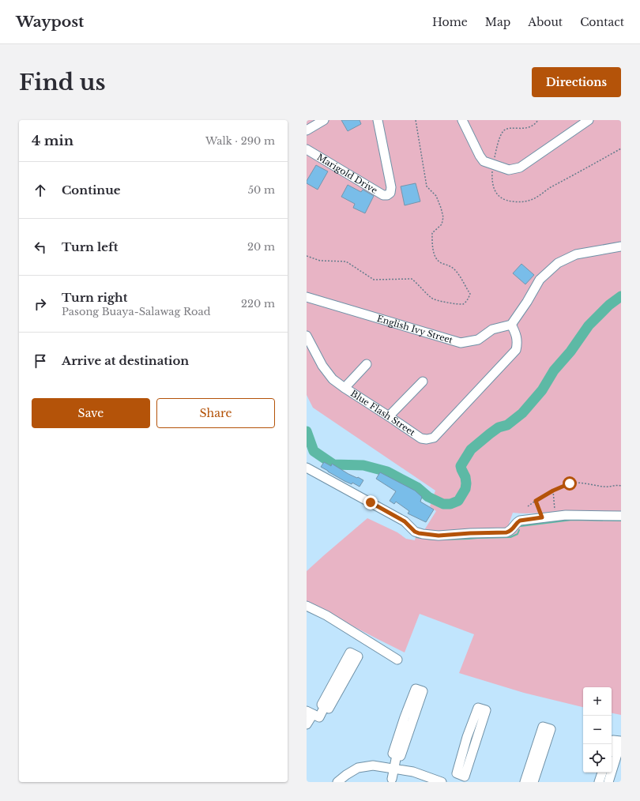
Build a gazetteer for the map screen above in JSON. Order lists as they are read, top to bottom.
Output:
{
  "streets": {
    "street": ["Marigold Drive", "English Ivy Street", "Blue Flash Street"]
  },
  "crossings": [
    ["English Ivy Street", "Blue Flash Street"]
  ],
  "page": {
    "header": "Waypost",
    "nav": [
      "Home",
      "Map",
      "About",
      "Contact"
    ],
    "buttons": [
      "Directions",
      ["Save", "Share"]
    ],
    "title": "Find us",
    "heading": ["4 min", "Walk · 290 m"],
    "list": [
      ["Continue", "50 m"],
      ["Turn left", "20 m"],
      ["Turn right", "Pasong Buaya-Salawag Road", "220 m"],
      "Arrive at destination"
    ],
    "map_buttons": ["+", "−"]
  }
}
